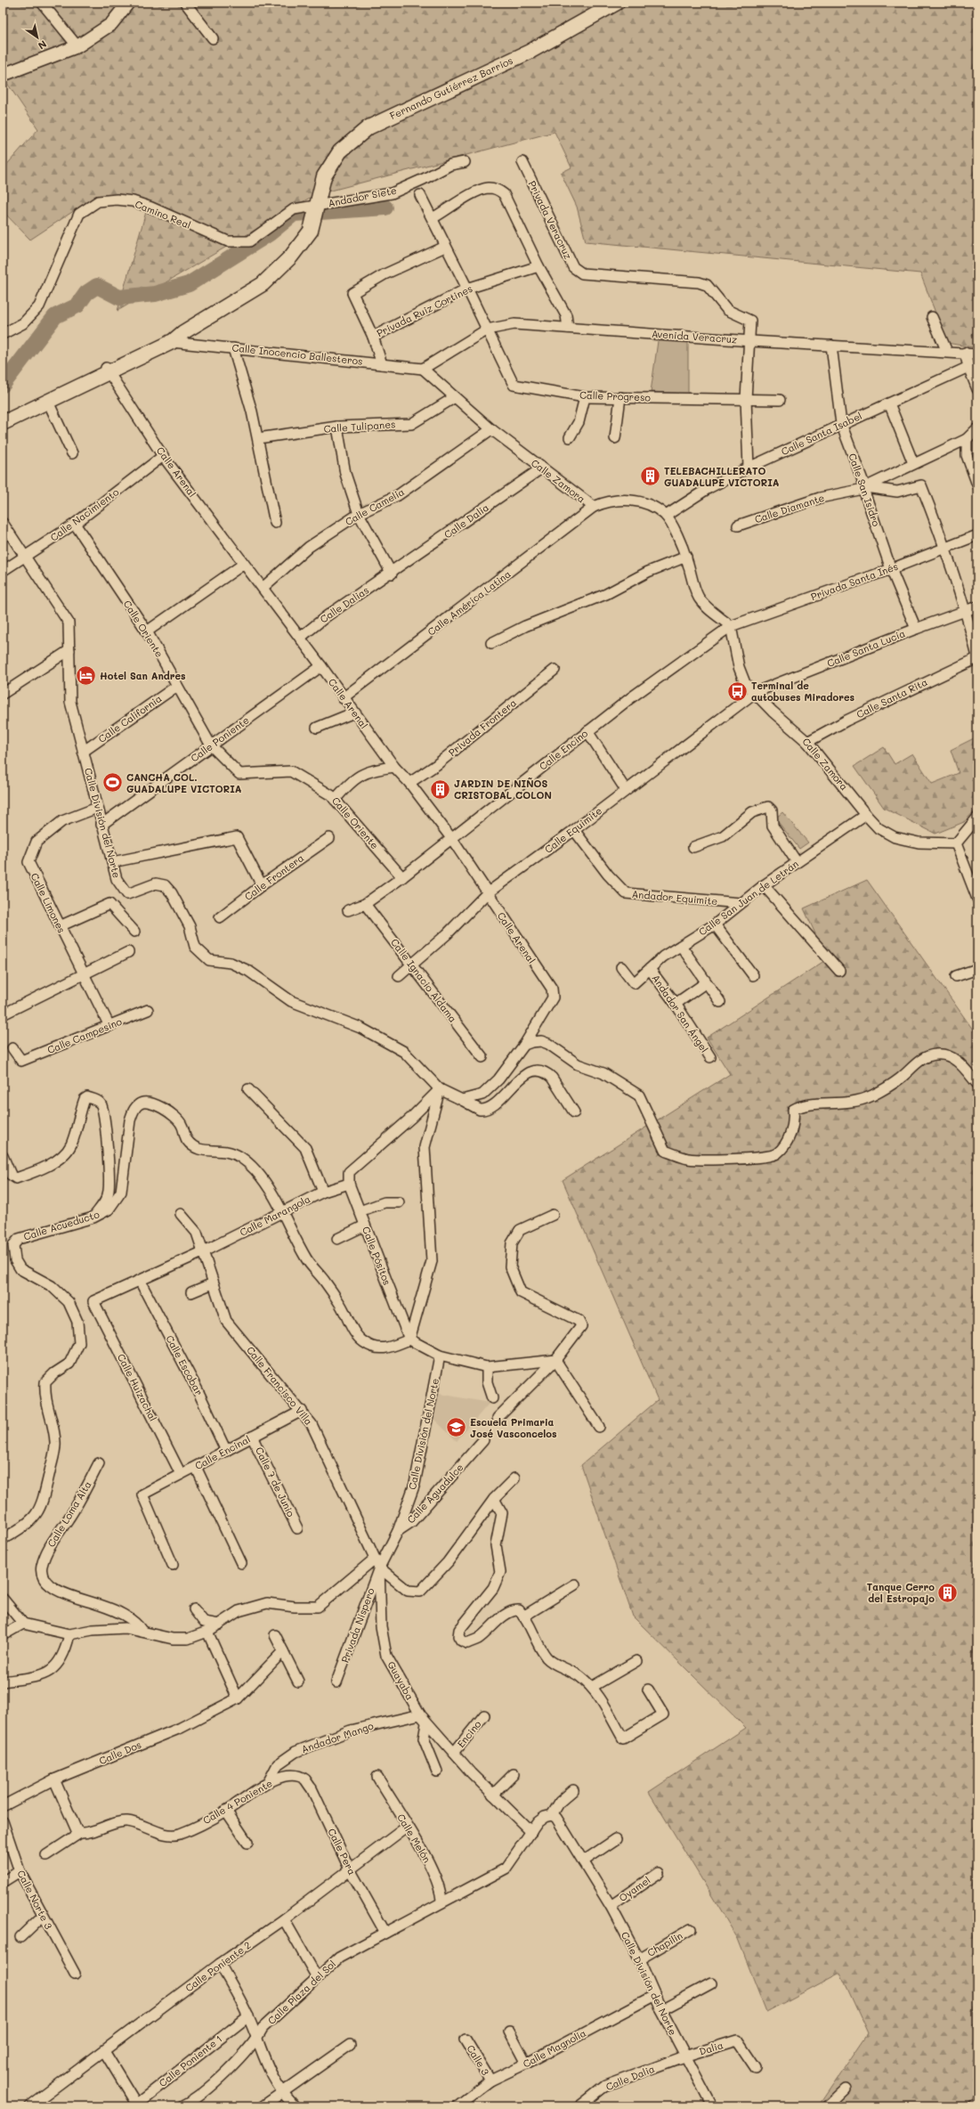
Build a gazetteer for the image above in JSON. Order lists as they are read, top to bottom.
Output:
{
  "streets": {
    "main road": ["Fernando Gutiérrez Barrios"],
    "street": [
      "Andador Siete",
      "Camino Real",
      "Privada Veracruz",
      "Privada Ruiz Cortines",
      "Avenida Veracruz",
      "Calle Inocencio Ballesteros",
      "Calle Progreso",
      "Calle Tulipanes",
      "Calle Santa Isabel",
      "Calle Arenal",
      "Calle Zamora",
      "Calle San Isidro",
      "Calle Camelia",
      "Calle Diamante",
      "Calle Nacimiento",
      "Calle Dalia",
      "Privada Santa Inés",
      "Calle América Latina",
      "Calle Dalias",
      "Calle Oriente",
      "Calle Santa Lucía",
      "Calle Santa Rita",
      "Calle California",
      "Privada Frontera",
      "Calle Poniente",
      "Calle Encino",
      "Calle División del Norte",
      "Calle Equimite",
      "Calle Frontera",
      "Andador Equimite",
      "Calle San Juan de Letrán",
      "Calle Limones",
      "Calle Ignacio Aldama",
      "Andador San Ángel",
      "Calle Campesino",
      "Calle Marangola",
      "Calle Acueducto",
      "Calle Pósitos",
      "Calle Escobar",
      "Calle Francisco Villa",
      "Calle Huizachal",
      "Calle Encinal",
      "Calle 7 de Junio",
      "Calle Aguadulce",
      "Calle Loma Alta",
      "Privada Níspero",
      "Guayaba",
      "Encino",
      "Andador Mango",
      "Calle Dos",
      "Calle 4 Poniente",
      "Calle Melón",
      "Calle Pera",
      "Oyamel",
      "Calle Norte 3",
      "Chapilin",
      "Calle Poniente 2",
      "Calle Plaza del Sol",
      "Calle Magnolia",
      "Dalia",
      "Calle 3",
      "Calle Poniente 1"
    ]
  },
  "crossings": [
    ["Fernando Gutiérrez Barrios", "Andador Siete"],
    ["Fernando Gutiérrez Barrios", "Camino Real"],
    ["Fernando Gutiérrez Barrios", "Calle Inocencio Ballesteros"],
    ["Andador Siete", "Camino Real"],
    ["Privada Veracruz", "Avenida Veracruz"],
    ["Avenida Veracruz", "Calle Inocencio Ballesteros"],
    ["Avenida Veracruz", "Calle Progreso"],
    ["Avenida Veracruz", "Calle Zamora"],
    ["Avenida Veracruz", "Calle San Isidro"],
    ["Calle Inocencio Ballesteros", "Calle Zamora"],
    ["Calle Tulipanes", "Calle Zamora"],
    ["Calle Santa Isabel", "Calle Zamora"],
    ["Calle Santa Isabel", "Calle San Isidro"],
    ["Calle Arenal", "Calle Camelia"],
    ["Calle Arenal", "Calle Nacimiento"],
    ["Calle Arenal", "Calle América Latina"],
    ["Calle Arenal", "Calle Dalias"],
    ["Calle Arenal", "Privada Frontera"],
    ["Calle Arenal", "Calle Poniente"],
    ["Calle Arenal", "Calle Encino"],
    ["Calle Arenal", "Calle Equimite"],
    ["Calle Zamora", "Calle Camelia"],
    ["Calle Zamora", "Calle Dalia"],
    ["Calle Zamora", "Privada Santa Inés"],
    ["Calle Zamora", "Calle América Latina"],
    ["Calle Zamora", "Calle Santa Lucía"],
    ["Calle Zamora", "Calle Santa Rita"],
    ["Calle Zamora", "Calle Encino"],
    ["Calle Zamora", "Calle Equimite"],
    ["Calle Zamora", "Calle San Juan de Letrán"],
    ["Calle San Isidro", "Calle Diamante"],
    ["Calle San Isidro", "Privada Santa Inés"],
    ["Calle San Isidro", "Calle Santa Lucía"],
    ["Calle Nacimiento", "Calle Oriente"],
    ["Calle Nacimiento", "Calle División del Norte"],
    ["Calle Dalia", "Calle Dalias"],
    ["Calle Dalia", "Calle División del Norte"],
    ["Calle Dalia", "Dalia"],
    ["Privada Santa Inés", "Calle Encino"],
    ["Calle Oriente", "Calle California"],
    ["Calle Oriente", "Calle Poniente"],
    ["Calle Oriente", "Calle Encino"],
    ["Calle Santa Lucía", "Calle Equimite"],
    ["Calle California", "Calle División del Norte"],
    ["Calle Poniente", "Calle División del Norte"],
    ["Calle Encino", "Calle Ignacio Aldama"],
    ["Calle División del Norte", "Calle Limones"],
    ["Calle División del Norte", "Calle Pósitos"],
    ["Calle División del Norte", "Calle Aguadulce"],
    ["Calle División del Norte", "Oyamel"],
    ["Calle División del Norte", "Chapilin"],
    ["Calle División del Norte", "Calle Plaza del Sol"],
    ["Calle División del Norte", "Calle Magnolia"],
    ["Calle División del Norte", "Dalia"],
    ["Calle Equimite", "Andador Equimite"],
    ["Calle Equimite", "Calle Ignacio Aldama"],
    ["Andador Equimite", "Calle San Juan de Letrán"],
    ["Calle San Juan de Letrán", "Andador San Ángel"],
    ["Calle Limones", "Calle Campesino"],
    ["Calle Marangola", "Calle Acueducto"],
    ["Calle Marangola", "Calle Pósitos"],
    ["Calle Marangola", "Calle Escobar"],
    ["Calle Marangola", "Calle Francisco Villa"],
    ["Calle Marangola", "Calle Huizachal"],
    ["Calle Acueducto", "Calle Pósitos"],
    ["Calle Escobar", "Calle Encinal"],
    ["Calle Francisco Villa", "Calle Encinal"],
    ["Calle Francisco Villa", "Calle Aguadulce"],
    ["Calle Francisco Villa", "Privada Níspero"],
    ["Calle Francisco Villa", "Guayaba"],
    ["Calle Huizachal", "Calle Encinal"],
    ["Calle Encinal", "Calle 7 de Junio"],
    ["Calle Aguadulce", "Privada Níspero"],
    ["Calle Aguadulce", "Guayaba"],
    ["Privada Níspero", "Guayaba"],
    ["Guayaba", "Encino"],
    ["Guayaba", "Andador Mango"],
    ["Guayaba", "Calle Plaza del Sol"],
    ["Andador Mango", "Calle 4 Poniente"],
    ["Calle 4 Poniente", "Calle Pera"],
    ["Calle Melón", "Calle Poniente 2"],
    ["Calle Melón", "Calle Plaza del Sol"],
    ["Calle Pera", "Calle Poniente 2"],
    ["Calle Pera", "Calle Plaza del Sol"],
    ["Calle Magnolia", "Calle 3"]
  ],
  "places": {
    "building": ["TELEBACHILLERATO GUADALUPE VICTORIA", "JARDIN DE NIÑOS CRISTOBAL COLON", "Tanque Cerro del Estropajo"],
    "hotel": ["Hotel San Andres"],
    "bus stop": ["Terminal de autobuses Miradores"],
    "sports": ["CANCHA COL. GUADALUPE VICTORIA"],
    "school or university": ["Escuela Primaria José Vasconcelos"]
  },
  "north": "bottom right"
}
